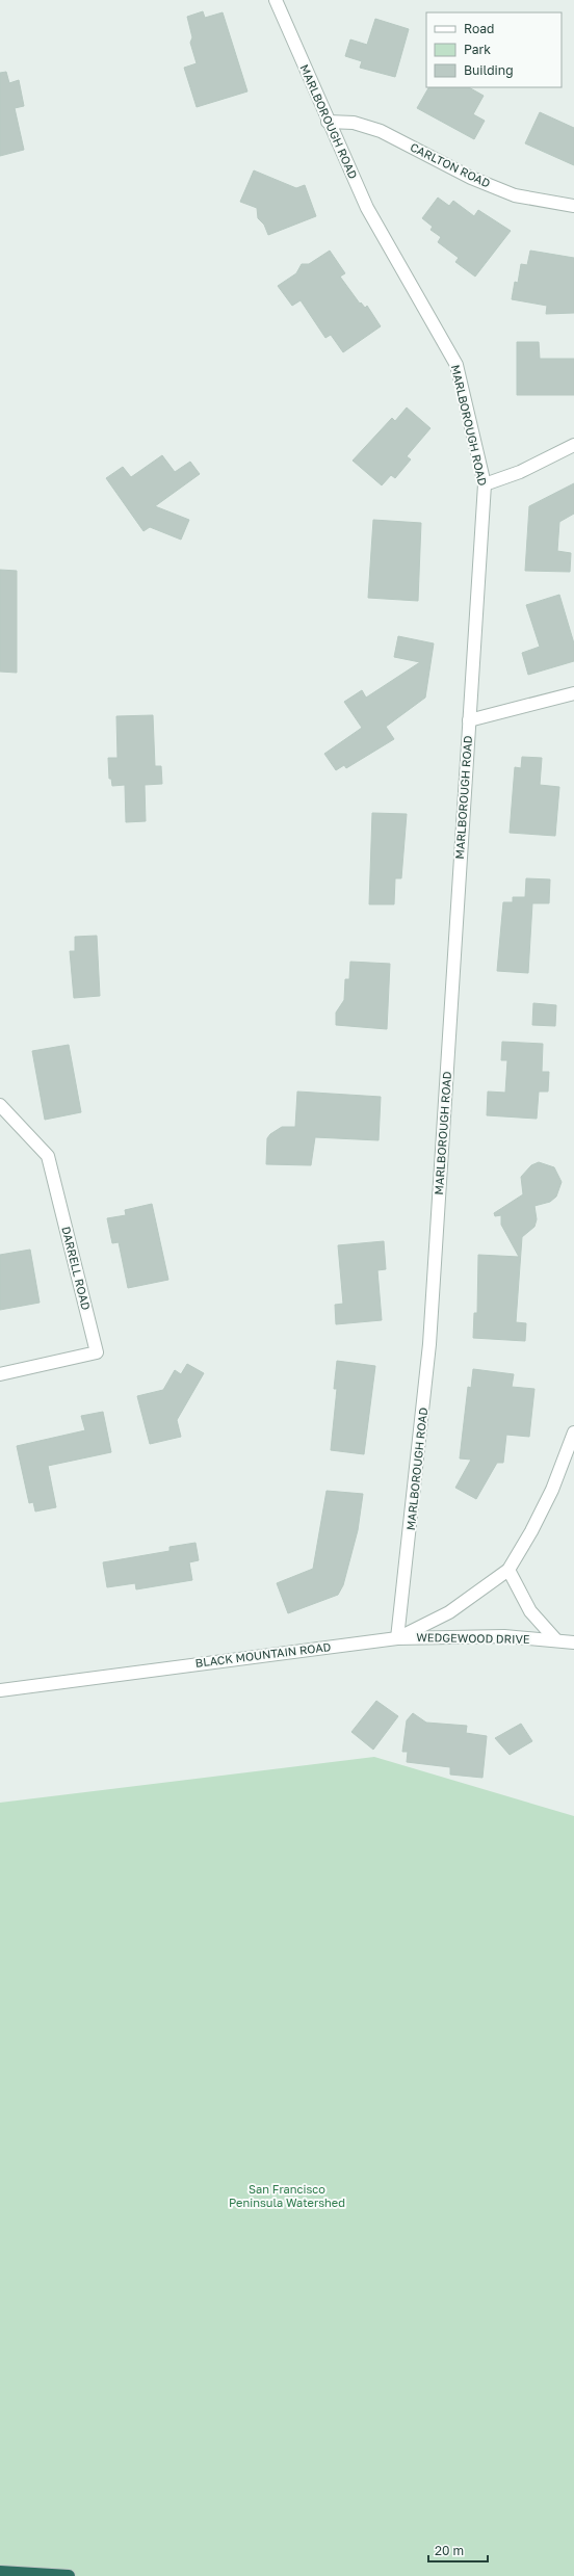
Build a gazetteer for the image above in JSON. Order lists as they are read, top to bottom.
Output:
{
  "streets": {
    "street": [
      "MARLBOROUGH ROAD",
      "CARLTON ROAD",
      "DARRELL ROAD",
      "WEDGEWOOD DRIVE",
      "BLACK MOUNTAIN ROAD"
    ]
  },
  "crossings": [
    ["MARLBOROUGH ROAD", "CARLTON ROAD"],
    ["MARLBOROUGH ROAD", "WEDGEWOOD DRIVE"],
    ["MARLBOROUGH ROAD", "BLACK MOUNTAIN ROAD"],
    ["WEDGEWOOD DRIVE", "BLACK MOUNTAIN ROAD"]
  ],
  "parks": ["San Francisco Peninsula Watershed"],
  "legend": ["Road", "Park", "Building"],
  "scale_bar": "20 m"
}
